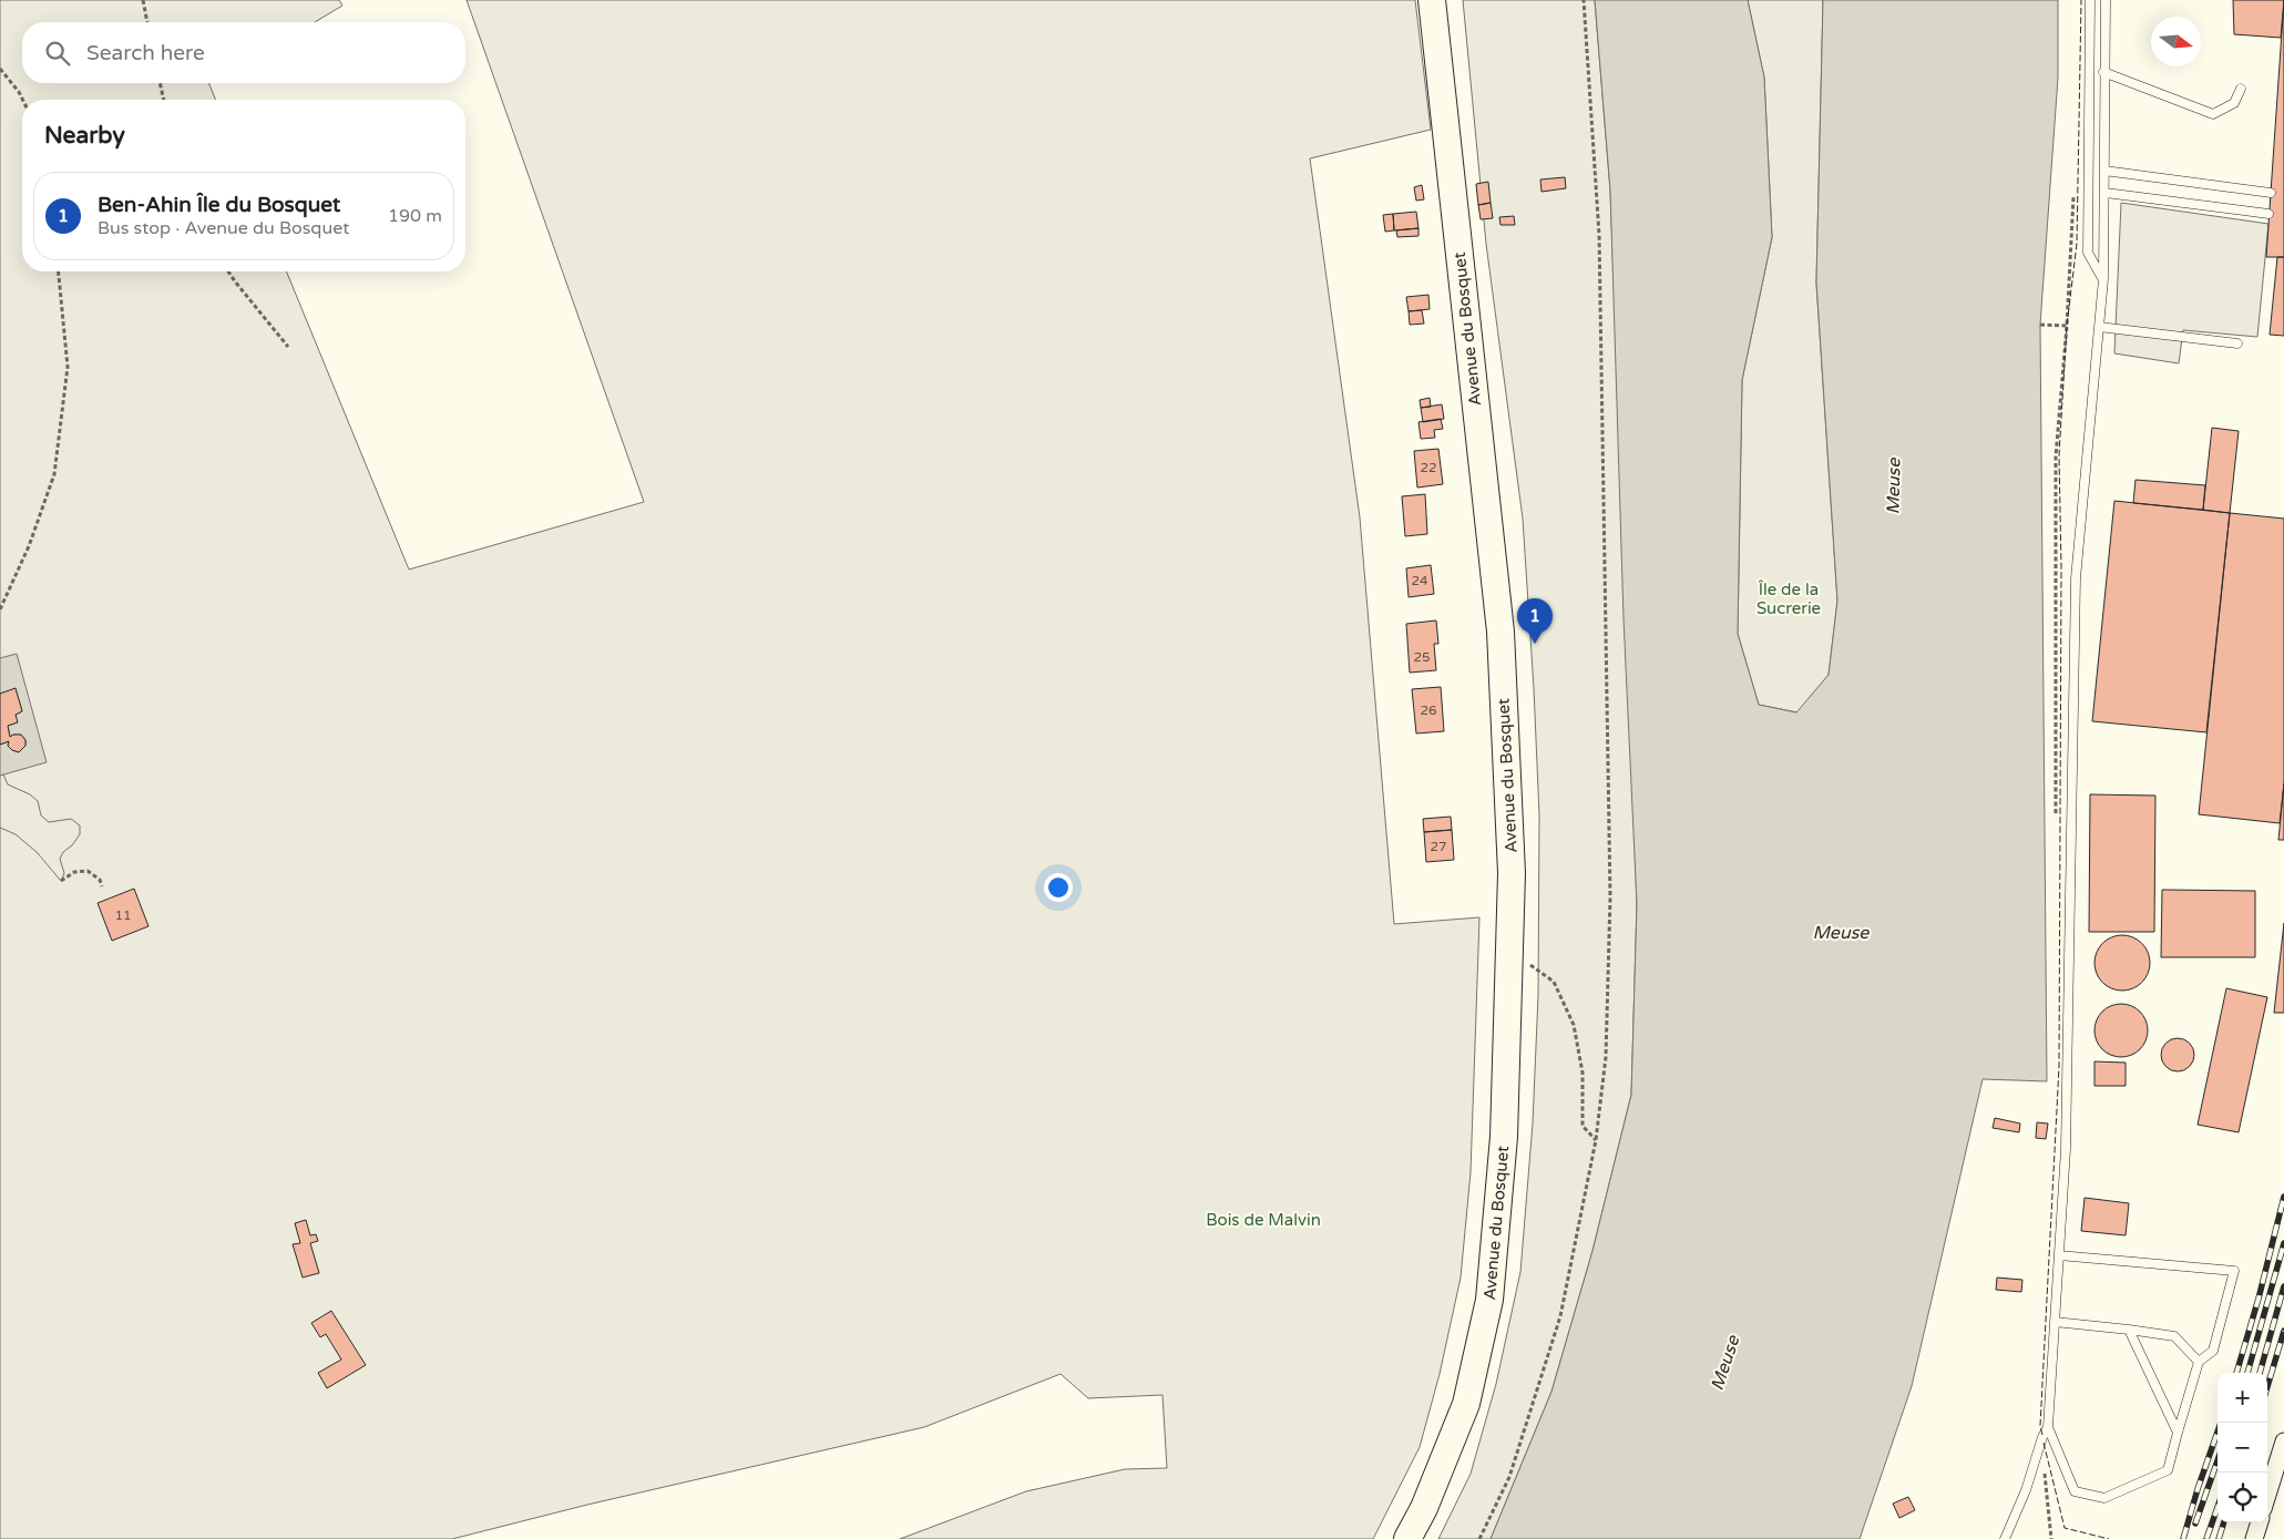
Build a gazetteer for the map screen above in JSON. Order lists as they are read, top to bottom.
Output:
{
  "streets": {
    "main road": ["Avenue du Bosquet"]
  },
  "water": ["Meuse"],
  "parks": ["Île de la Sucrerie", "Bois de Malvin"],
  "house_numbers": [
    "22",
    "24",
    "25",
    "26",
    "27",
    "11"
  ],
  "north": "right",
  "page": {
    "search": "Search here",
    "heading": "Nearby",
    "list": [
      {
        "mark": "1",
        "name": "Ben-Ahin Île du Bosquet",
        "note": "Bus stop · Avenue du Bosquet",
        "value": "190 m"
      }
    ],
    "pins": "1",
    "map_buttons": ["+", "−"]
  }
}
